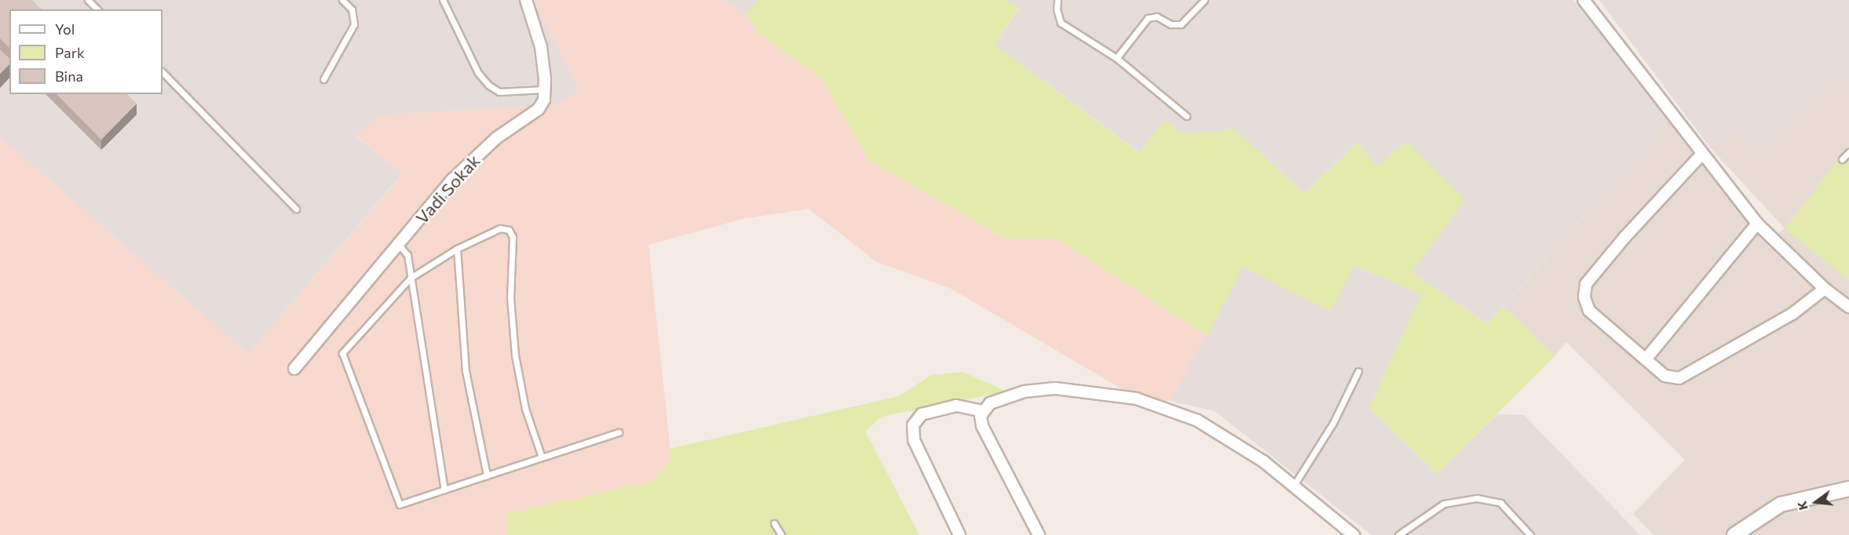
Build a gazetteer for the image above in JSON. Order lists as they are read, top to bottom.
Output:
{
  "streets": {
    "street": ["Vadi Sokak"]
  },
  "legend": ["Yol", "Park", "Bina"],
  "north": "left"
}
